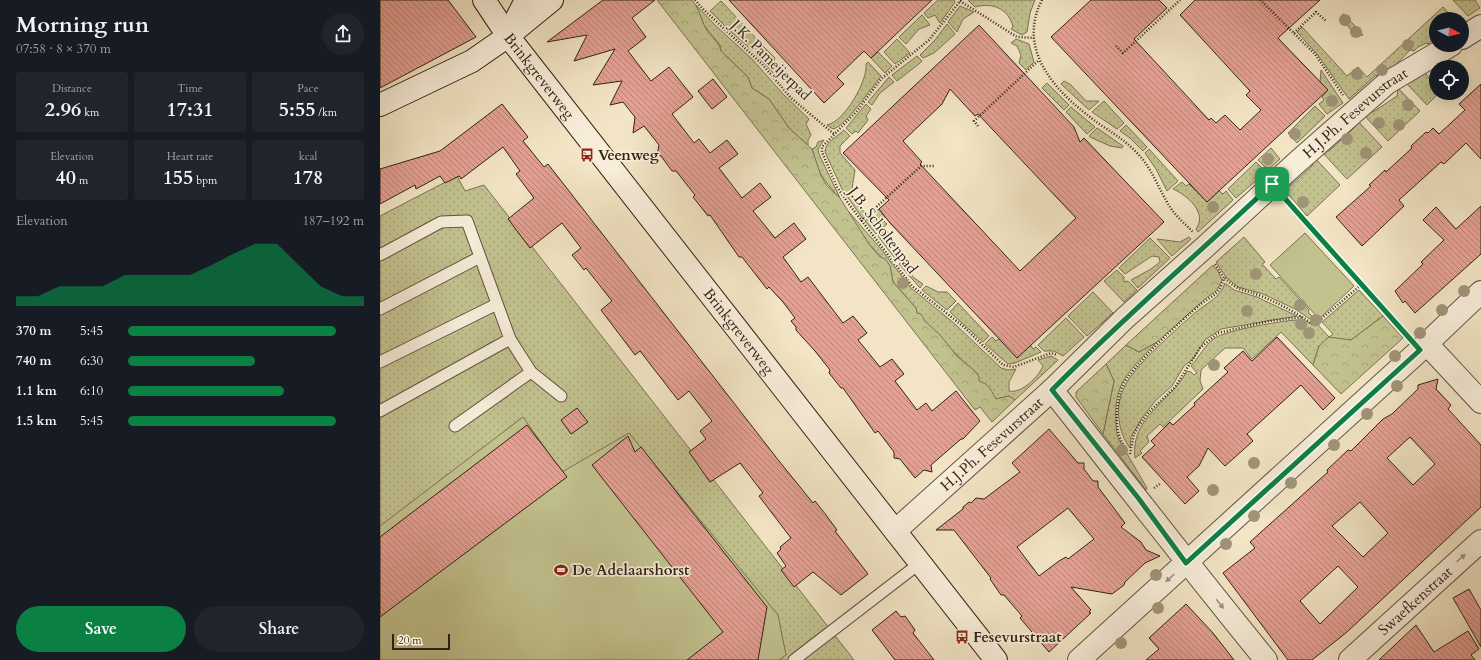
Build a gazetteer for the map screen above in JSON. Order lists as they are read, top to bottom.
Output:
{
  "streets": {
    "street": ["Brinkgreverweg", "H.J.Ph. Fesevurstraat", "Swaefkenstraat"],
    "path": ["J.K. Pameijerpad", "J.B. Scholtenpad"]
  },
  "crossings": [
    ["J.K. Pameijerpad", "J.B. Scholtenpad"],
    ["Brinkgreverweg", "H.J.Ph. Fesevurstraat"],
    ["H.J.Ph. Fesevurstraat", "J.B. Scholtenpad"]
  ],
  "places": {
    "bus stop": ["Veenweg", "Fesevurstraat"],
    "sports": ["De Adelaarshorst"]
  },
  "scale_bar": "20 m",
  "north": "right",
  "page": {
    "heading": ["Morning run", "07:58 · 8 × 370 m"],
    "stats": [
      ["Distance", "2.96 km"],
      ["Time", "17:31"],
      ["Pace", "5:55 /km"],
      ["Elevation", "40 m"],
      ["Heart rate", "155 bpm"],
      ["kcal", "178"]
    ],
    "chart": ["Elevation", "187–192 m"],
    "list": [
      {
        "name": "370 m",
        "note": "5:45"
      },
      {
        "name": "740 m",
        "note": "6:30"
      },
      {
        "name": "1.1 km",
        "note": "6:10"
      },
      {
        "name": "1.5 km",
        "note": "5:45"
      }
    ],
    "buttons": ["Save", "Share"],
    "scale": "20 m"
  }
}
